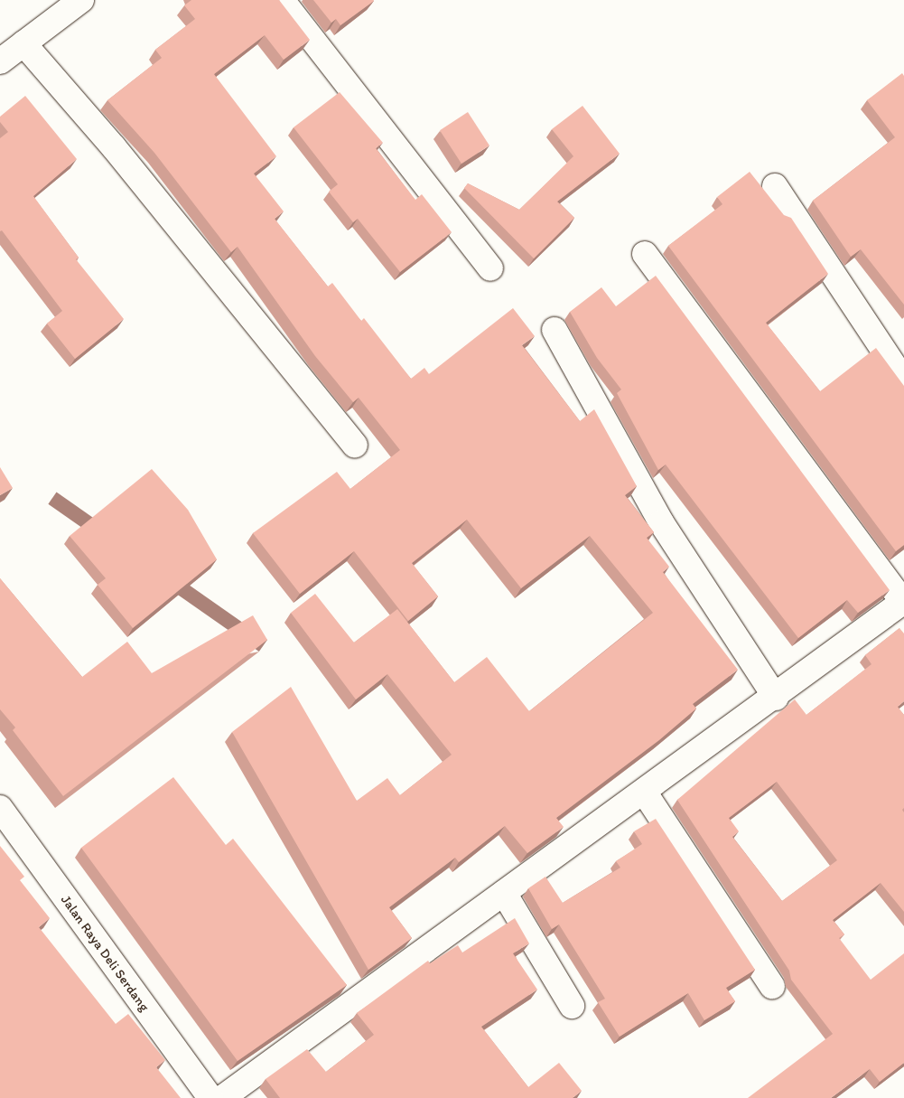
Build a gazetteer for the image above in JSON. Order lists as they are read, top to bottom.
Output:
{
  "streets": {
    "street": ["Jalan Raya Deli Serdang"]
  }
}
